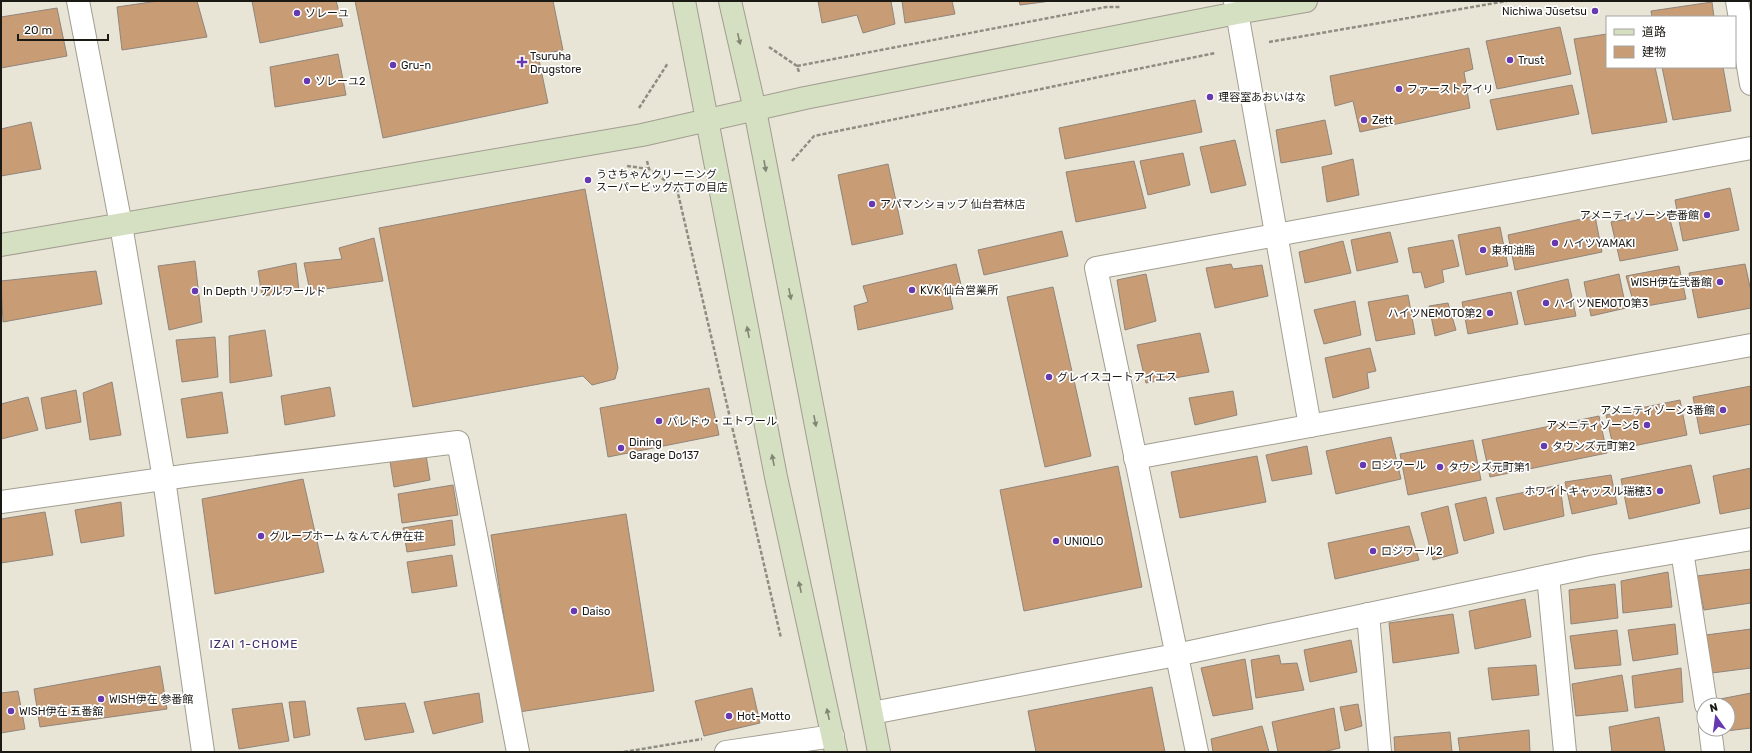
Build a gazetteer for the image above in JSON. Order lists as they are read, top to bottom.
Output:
{
  "districts": ["IZAI 1-CHOME"],
  "places": {
    "other": [
      "Nichiwa Jūsetsu",
      "ソレーユ",
      "Trust",
      "Gru-n",
      "ソレーユ2",
      "ファーストアイリ",
      "理容室あおいはな",
      "Zett",
      "うさちゃんクリーニング スーパービッグ六丁の目店",
      "アパマンショップ 仙台若林店",
      "アメニティゾーン壱番館",
      "ハイツYAMAKI",
      "東和油脂",
      "WISH伊在弐番館",
      "KVK 仙台営業所",
      "In Depth リアルワールド",
      "ハイツNEMOTO第3",
      "ハイツNEMOTO第2",
      "グレイスコートアイエス",
      "アメニティゾーン3番館",
      "パレドゥ・エトワール",
      "アメニティゾーン5",
      "タウンズ元町第2",
      "Dining Garage Do137",
      "ロジワール",
      "タウンズ元町第1",
      "ホワイトキャッスル瑞穂3",
      "グループホーム なんてん伊在荘",
      "UNIQLO",
      "ロジワール2",
      "Daiso",
      "WISH伊在 参番館",
      "WISH伊在 五番舘",
      "Hot-Motto"
    ],
    "health": ["Tsuruha Drugstore"]
  },
  "legend": ["道路", "建物"],
  "scale_bar": "20 m",
  "north": "top"
}
